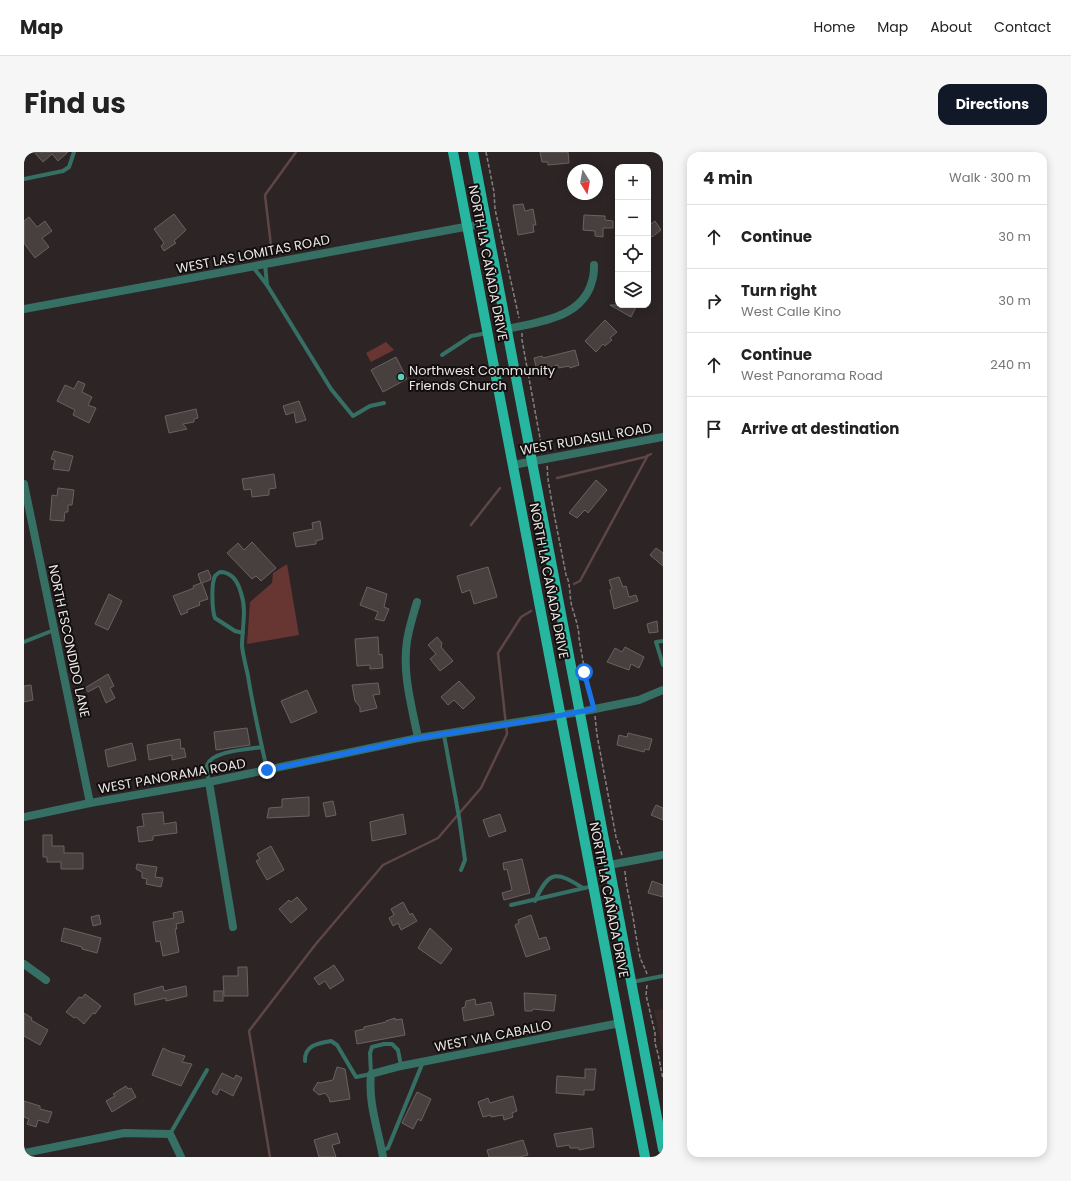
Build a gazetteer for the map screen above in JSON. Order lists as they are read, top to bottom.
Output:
{
  "streets": {
    "main road": ["NORTH LA CAÑADA DRIVE"],
    "street": [
      "WEST LAS LOMITAS ROAD",
      "WEST RUDASILL ROAD",
      "NORTH ESCONDIDO LANE",
      "WEST PANORAMA ROAD",
      "WEST VIA CABALLO"
    ]
  },
  "crossings": [
    ["WEST LAS LOMITAS ROAD", "NORTH LA CAÑADA DRIVE"],
    ["NORTH LA CAÑADA DRIVE", "WEST RUDASILL ROAD"],
    ["NORTH LA CAÑADA DRIVE", "WEST PANORAMA ROAD"],
    ["NORTH LA CAÑADA DRIVE", "WEST VIA CABALLO"],
    ["NORTH ESCONDIDO LANE", "WEST PANORAMA ROAD"]
  ],
  "places": ["Northwest Community Friends Church"],
  "north": "bottom",
  "page": {
    "header": "Map",
    "nav": [
      "Home",
      "Map",
      "About",
      "Contact"
    ],
    "title": "Find us",
    "buttons": "Directions",
    "heading": ["4 min", "Walk · 300 m"],
    "map_buttons": ["+", "−"],
    "list": [
      ["Continue", "30 m"],
      ["Turn right", "West Calle Kino", "30 m"],
      ["Continue", "West Panorama Road", "240 m"],
      "Arrive at destination"
    ]
  }
}
